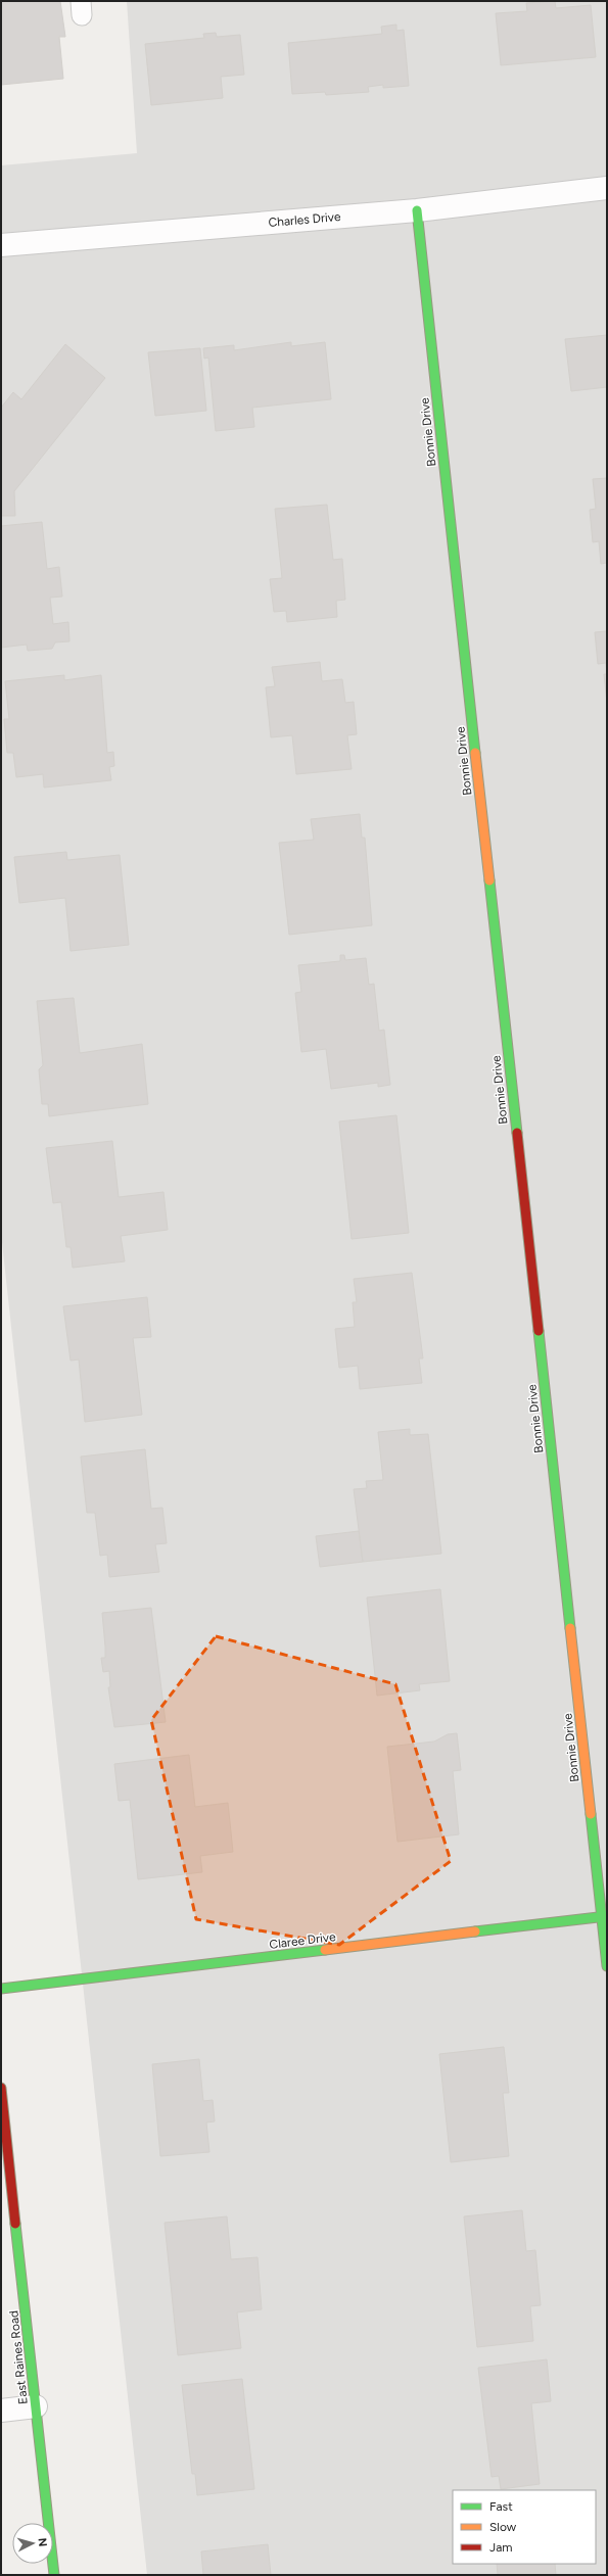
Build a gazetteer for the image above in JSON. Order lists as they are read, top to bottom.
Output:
{
  "streets": {
    "street": [
      "Charles Drive",
      "Bonnie Drive",
      "Claree Drive",
      "East Raines Road"
    ]
  },
  "crossings": [
    ["Charles Drive", "Bonnie Drive"],
    ["Bonnie Drive", "Claree Drive"]
  ],
  "legend": ["Fast", "Slow", "Jam"],
  "north": "right"
}
